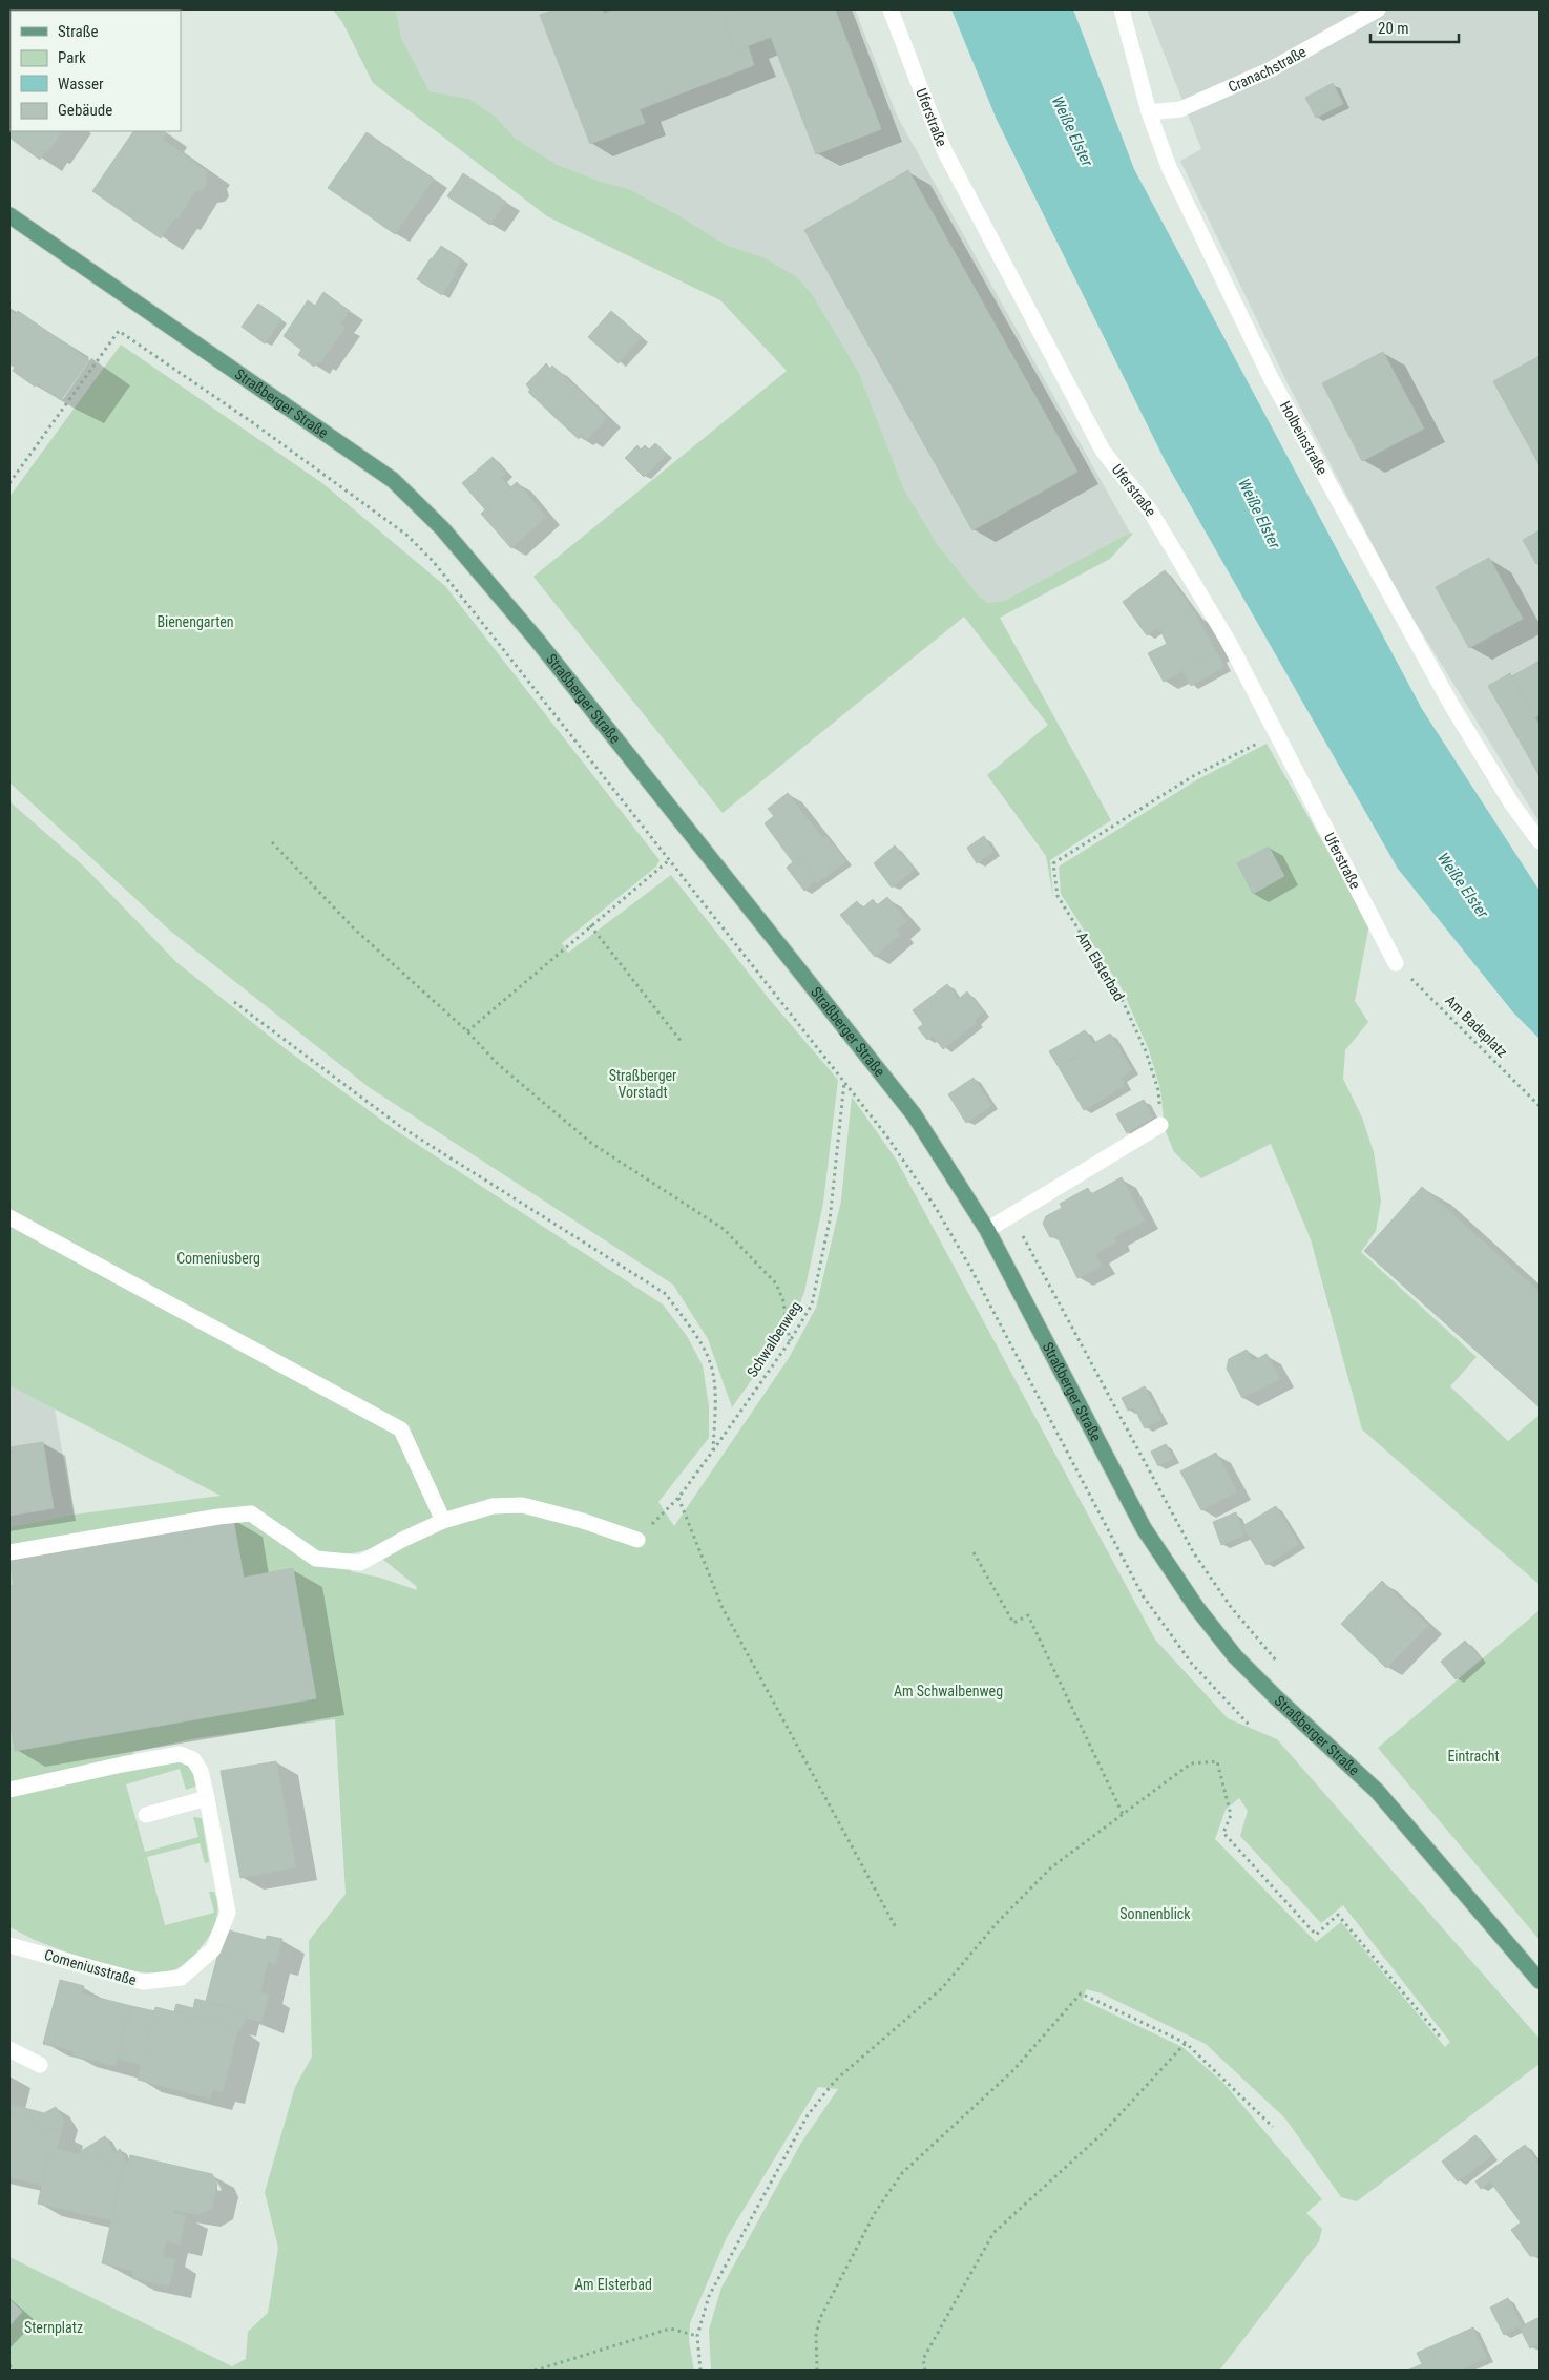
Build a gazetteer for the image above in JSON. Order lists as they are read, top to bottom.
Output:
{
  "streets": {
    "main road": ["Straßberger Straße"],
    "street": [
      "Cranachstraße",
      "Uferstraße",
      "Holbeinstraße",
      "Comeniusstraße"
    ],
    "path": ["Am Elsterbad", "Am Badeplatz", "Schwalbenweg"]
  },
  "crossings": [
    ["Cranachstraße", "Holbeinstraße"],
    ["Uferstraße", "Am Elsterbad"],
    ["Uferstraße", "Am Badeplatz"]
  ],
  "water": ["Weiße Elster"],
  "parks": [
    "Bienengarten",
    "Straßberger Vorstadt",
    "Comeniusberg",
    "Am Schwalbenweg",
    "Eintracht",
    "Sonnenblick",
    "Am Elsterbad",
    "Sternplatz"
  ],
  "legend": [
    "Straße",
    "Park",
    "Wasser",
    "Gebäude"
  ],
  "scale_bar": "20 m"
}
